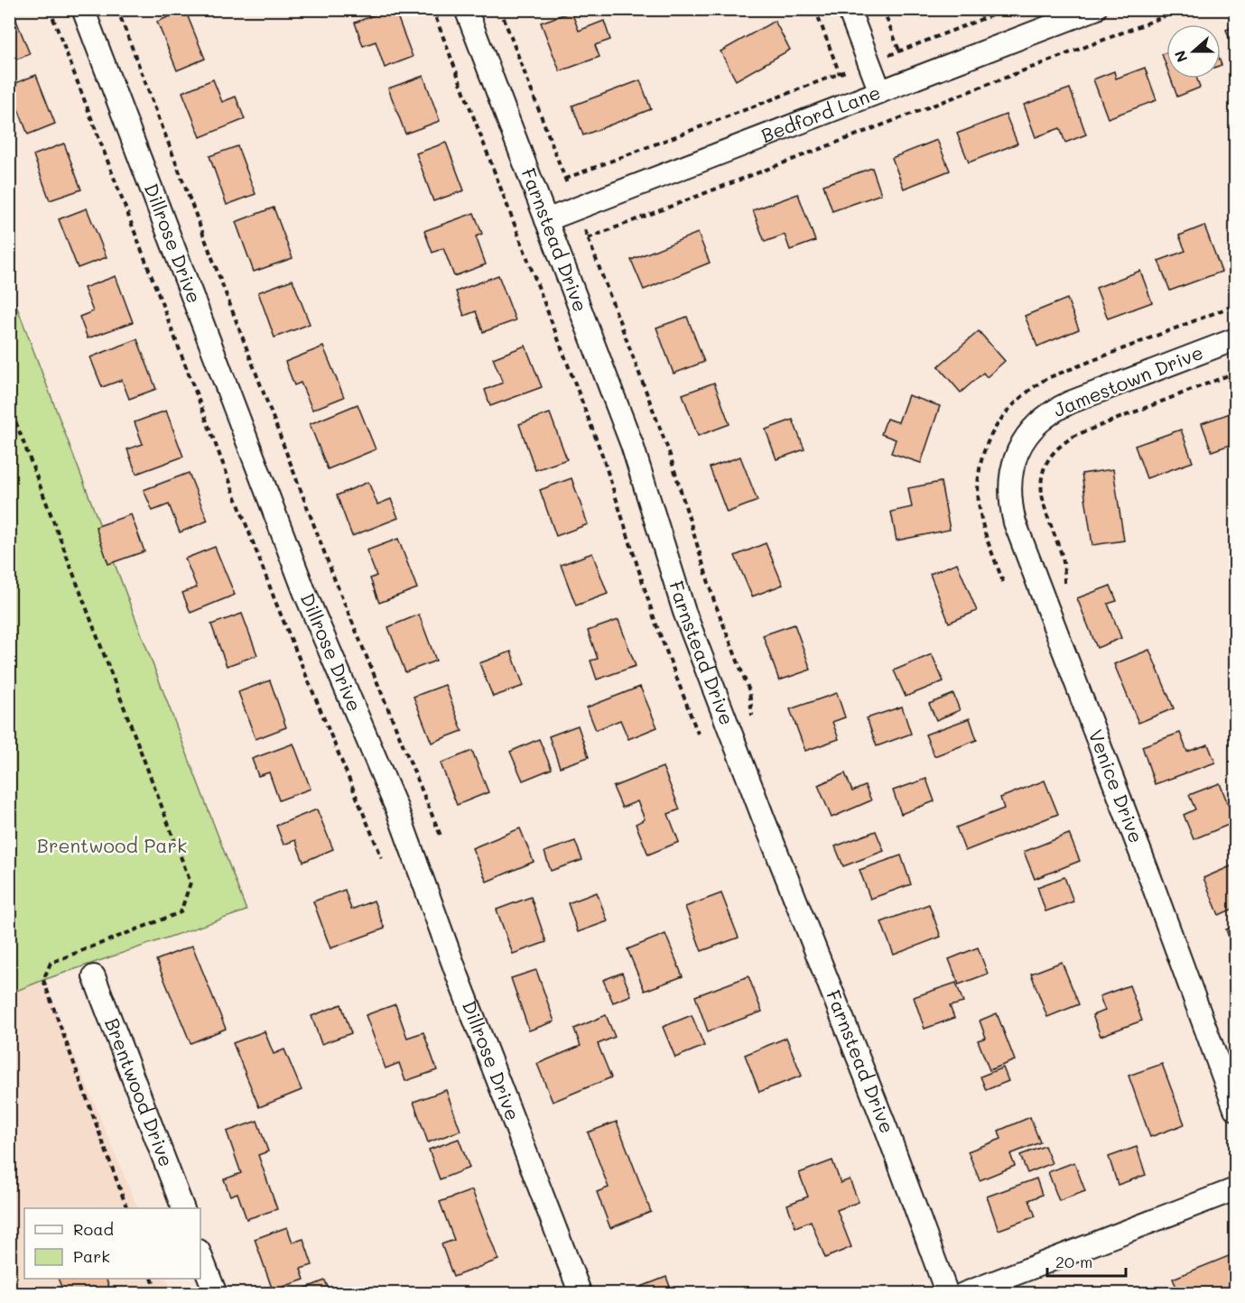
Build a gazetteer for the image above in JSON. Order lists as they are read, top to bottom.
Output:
{
  "streets": {
    "street": [
      "Bedford Lane",
      "Farnstead Drive",
      "Dillrose Drive",
      "Jamestown Drive",
      "Venice Drive",
      "Brentwood Drive"
    ]
  },
  "crossings": [
    ["Bedford Lane", "Farnstead Drive"],
    ["Jamestown Drive", "Venice Drive"]
  ],
  "parks": ["Brentwood Park"],
  "legend": ["Road", "Park"],
  "scale_bar": "20 m",
  "north": "left"
}
